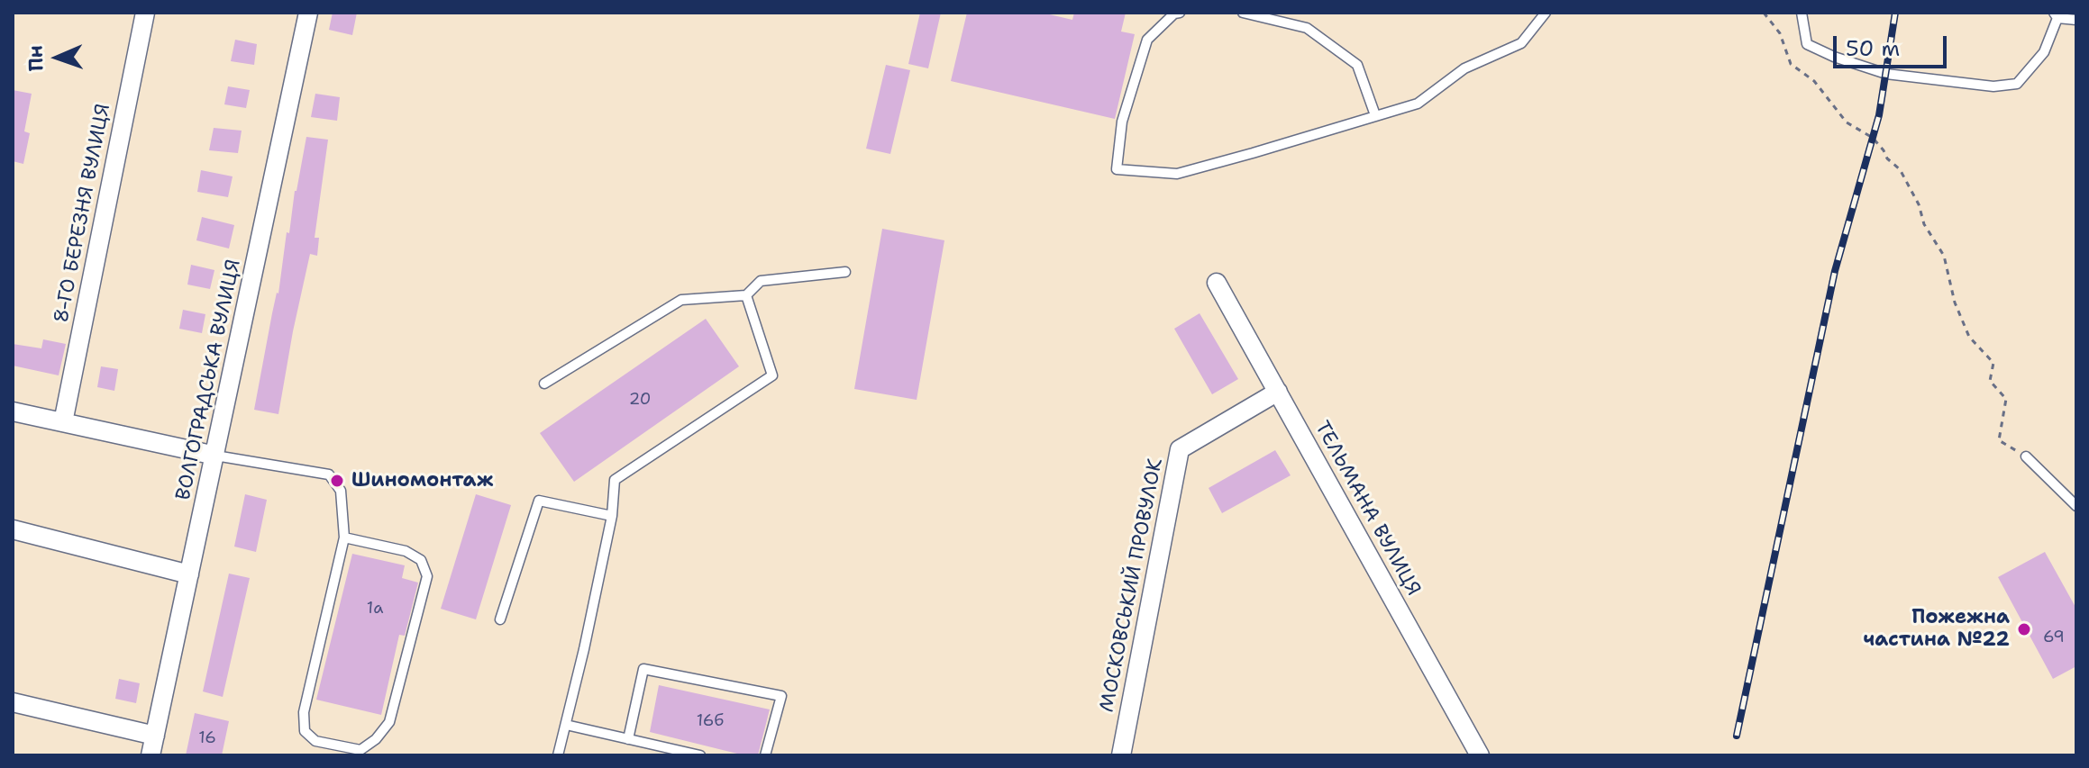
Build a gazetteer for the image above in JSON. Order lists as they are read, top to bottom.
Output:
{
  "streets": {
    "street": [
      "8-ГО БЕРЕЗНЯ ВУЛИЦЯ",
      "ВОЛГОГРАДСЬКА ВУЛИЦЯ",
      "ТЕЛЬМАНА ВУЛИЦЯ",
      "МОСКОВСЬКИЙ ПРОВУЛОК"
    ]
  },
  "crossings": [
    ["ТЕЛЬМАНА ВУЛИЦЯ", "МОСКОВСЬКИЙ ПРОВУЛОК"]
  ],
  "places": ["Шиномонтаж", "Пожежна частина №22"],
  "house_numbers": [
    "20",
    "1а",
    "69",
    "16б",
    "16"
  ],
  "scale_bar": "50 m",
  "north": "left"
}
